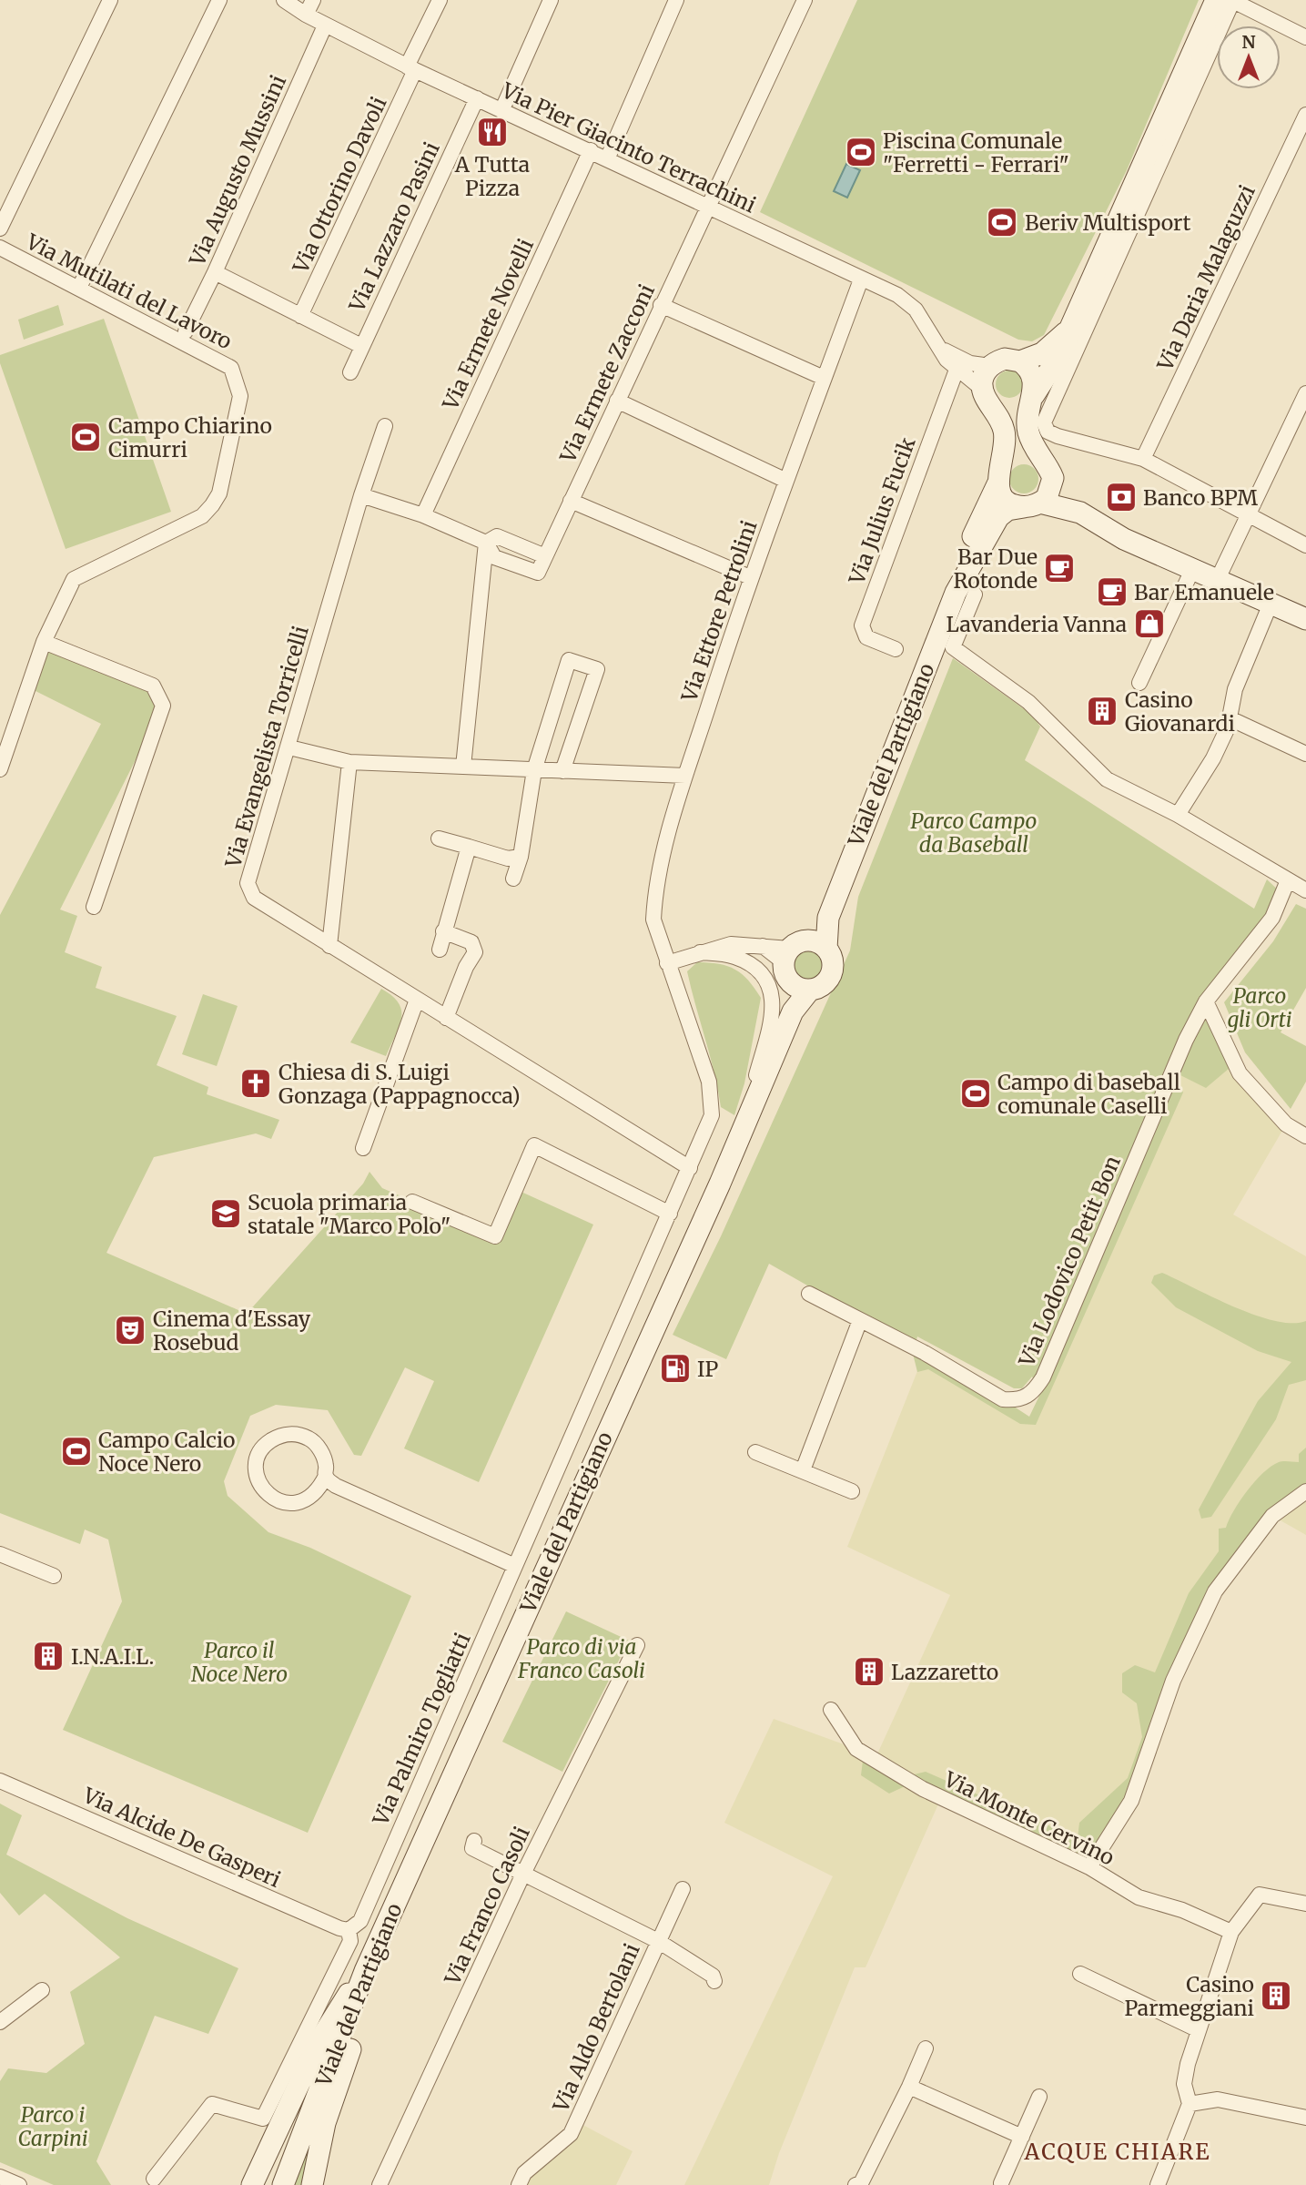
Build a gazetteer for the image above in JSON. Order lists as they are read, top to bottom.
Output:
{
  "streets": {
    "main road": ["Viale del Partigiano"],
    "street": [
      "Via Pier Giacinto Terrachini",
      "Via Augusto Mussini",
      "Via Ottorino Davoli",
      "Via Lazzaro Pasini",
      "Via Daria Malaguzzi",
      "Via Mutilati del Lavoro",
      "Via Ermete Novelli",
      "Via Ermete Zacconi",
      "Via Julius Fucik",
      "Via Ettore Petrolini",
      "Via Evangelista Torricelli",
      "Via Lodovico Petit Bon",
      "Via Palmiro Togliatti",
      "Via Monte Cervino",
      "Via Alcide De Gasperi",
      "Via Franco Casoli",
      "Via Aldo Bertolani"
    ]
  },
  "crossings": [
    ["Via Pier Giacinto Terrachini", "Via Augusto Mussini"],
    ["Via Pier Giacinto Terrachini", "Via Ottorino Davoli"],
    ["Via Pier Giacinto Terrachini", "Via Lazzaro Pasini"],
    ["Via Pier Giacinto Terrachini", "Via Ermete Novelli"],
    ["Via Pier Giacinto Terrachini", "Via Ermete Zacconi"],
    ["Via Pier Giacinto Terrachini", "Via Julius Fucik"],
    ["Via Pier Giacinto Terrachini", "Via Ettore Petrolini"],
    ["Via Pier Giacinto Terrachini", "Viale del Partigiano"],
    ["Via Ettore Petrolini", "Via Palmiro Togliatti"],
    ["Via Evangelista Torricelli", "Via Palmiro Togliatti"],
    ["Via Palmiro Togliatti", "Via Alcide De Gasperi"],
    ["Via Franco Casoli", "Via Aldo Bertolani"]
  ],
  "districts": ["ACQUE CHIARE"],
  "parks": [
    "Parco Campo da Baseball",
    "Parco gli Orti",
    "Parco di via Franco Casoli",
    "Parco il Noce Nero",
    "Parco i Carpini"
  ],
  "places": {
    "restaurant": ["A Tutta Pizza"],
    "sports": [
      "Piscina Comunale \"Ferretti - Ferrari\"",
      "Beriv Multisport",
      "Campo Chiarino Cimurri",
      "Campo di baseball comunale Caselli",
      "Campo Calcio Noce Nero"
    ],
    "bank": ["Banco BPM"],
    "cafe": ["Bar Due Rotonde", "Bar Emanuele"],
    "shop": ["Lavanderia Vanna"],
    "building": [
      "Casino Giovanardi",
      "I.N.A.I.L.",
      "Lazzaretto",
      "Casino Parmeggiani"
    ],
    "church": ["Chiesa di S. Luigi Gonzaga (Pappagnocca)"],
    "school or university": ["Scuola primaria statale \"Marco Polo\""],
    "theatre": ["Cinema d'Essay Rosebud"],
    "fuel station": ["IP"]
  },
  "north": "top"
}
